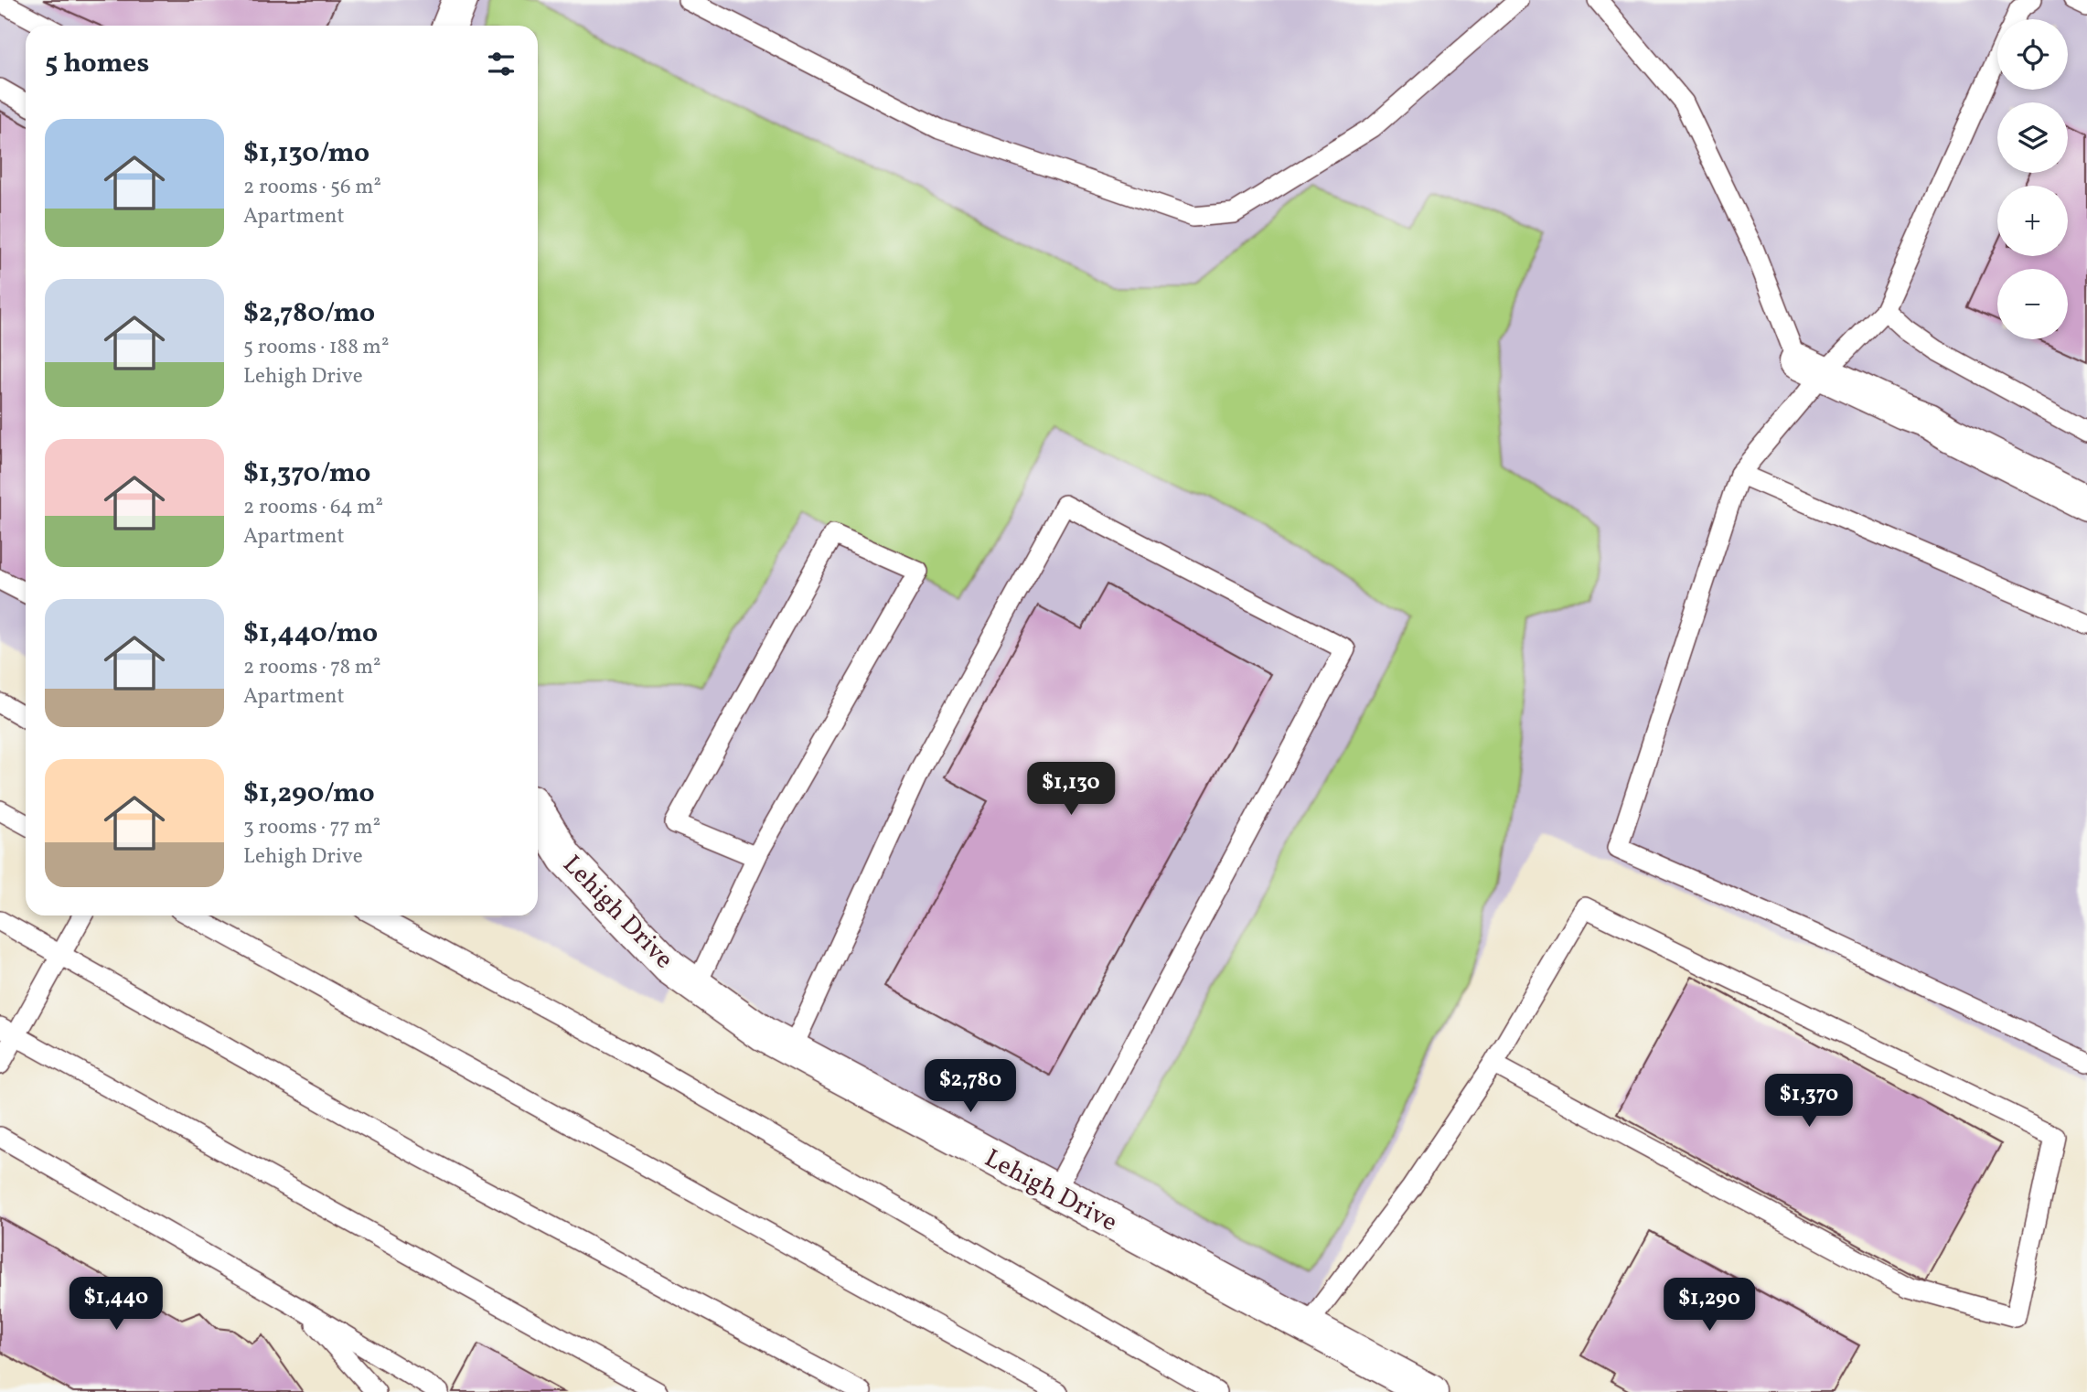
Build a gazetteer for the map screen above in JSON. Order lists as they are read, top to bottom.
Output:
{
  "streets": {
    "street": ["Lehigh Drive"]
  },
  "page": {
    "map_buttons": ["+", "−"],
    "heading": "5 homes",
    "list": [
      {
        "name": "$1,130/mo",
        "note": "2 rooms · 56 m² · Apartment"
      },
      {
        "name": "$2,780/mo",
        "note": "5 rooms · 188 m² · Lehigh Drive"
      },
      {
        "name": "$1,370/mo",
        "note": "2 rooms · 64 m² · Apartment"
      },
      {
        "name": "$1,440/mo",
        "note": "2 rooms · 78 m² · Apartment"
      },
      {
        "name": "$1,290/mo",
        "note": "3 rooms · 77 m² · Lehigh Drive"
      }
    ],
    "price": [
      "$1,130",
      "$2,780",
      "$1,370",
      "$1,440",
      "$1,290"
    ]
  }
}
